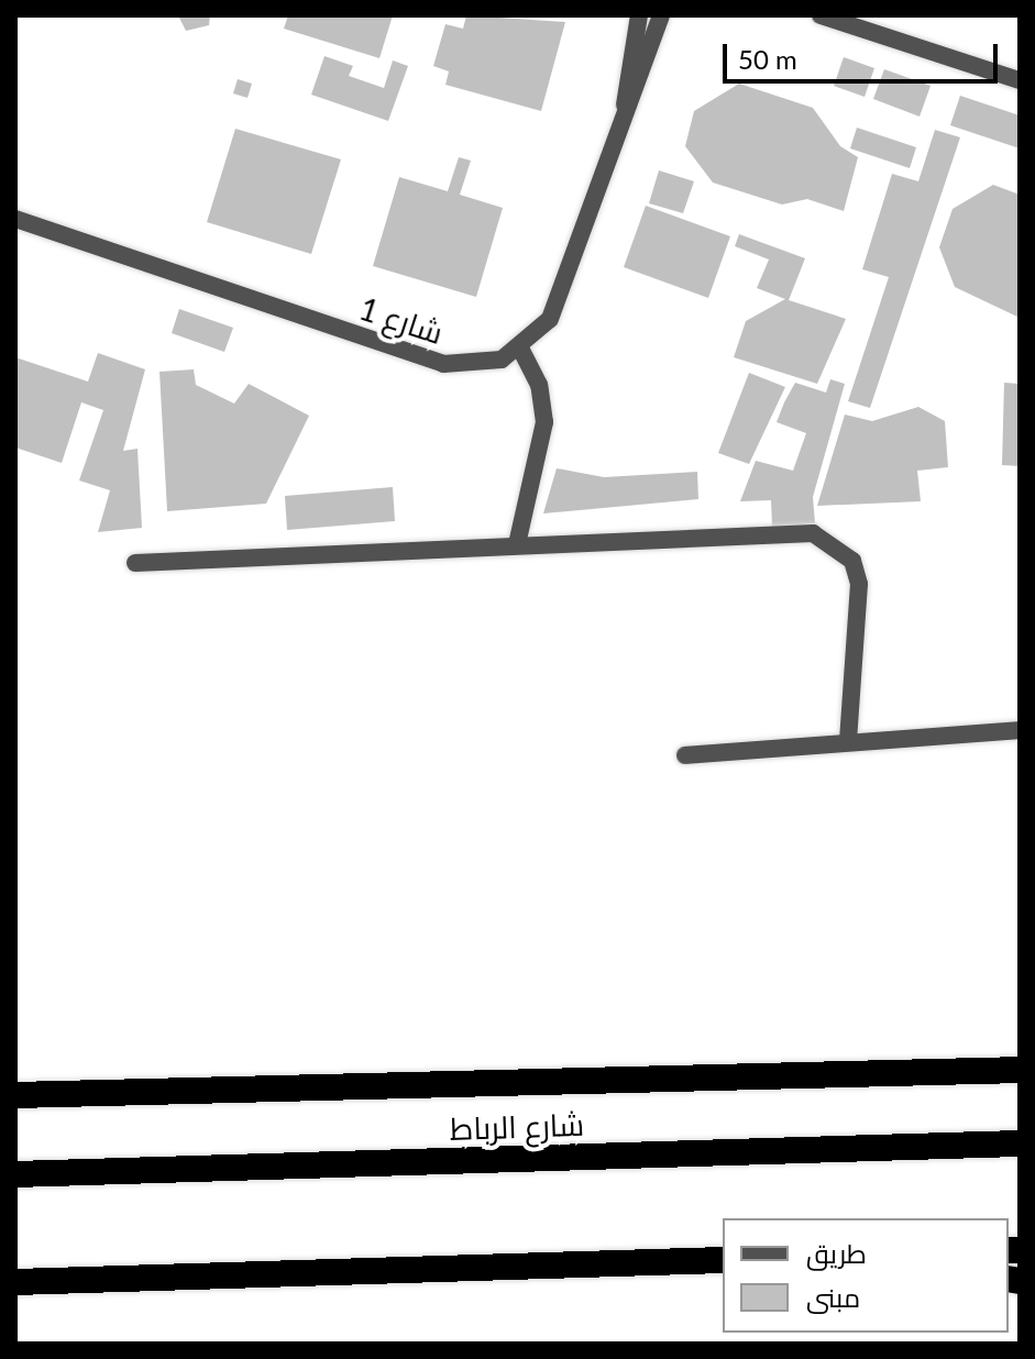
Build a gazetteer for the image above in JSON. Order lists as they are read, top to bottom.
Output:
{
  "streets": {
    "highway": ["شارع الرباط"],
    "street": ["شارع 1"]
  },
  "legend": ["طريق", "مبنى"],
  "scale_bar": "50 m"
}
